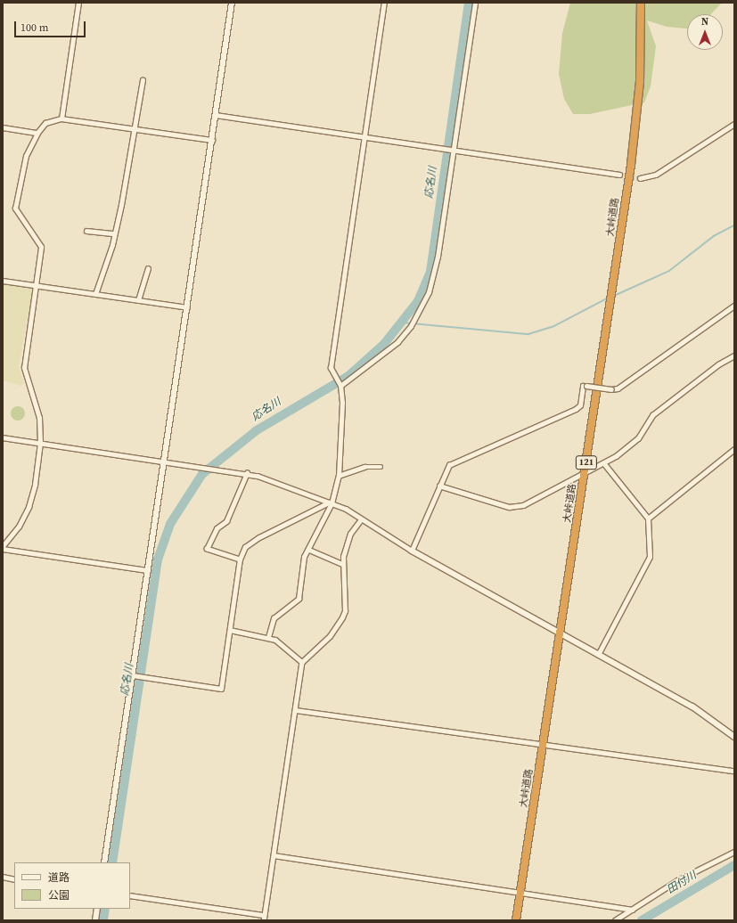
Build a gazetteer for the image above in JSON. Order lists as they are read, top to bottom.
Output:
{
  "streets": {
    "highway": ["大峠道路", "121"]
  },
  "water": ["応名川", "田付川"],
  "legend": ["道路", "公園"],
  "scale_bar": "100 m",
  "north": "top"
}
